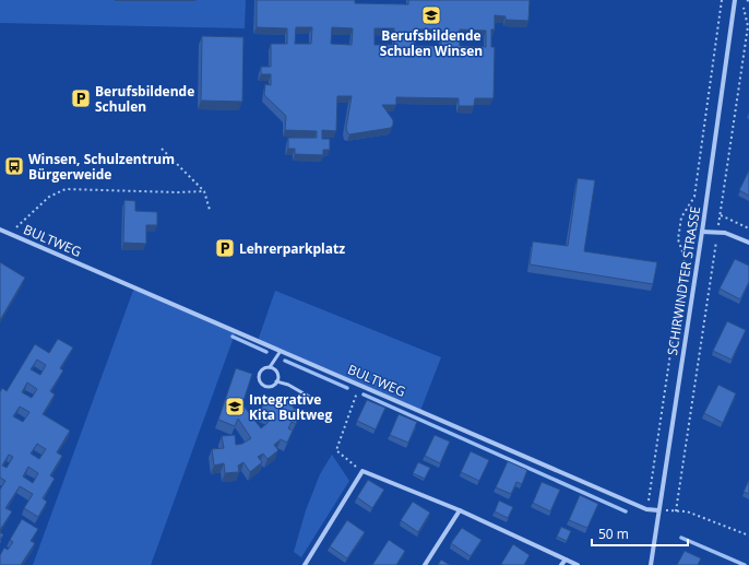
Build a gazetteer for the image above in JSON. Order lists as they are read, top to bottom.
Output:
{
  "streets": {
    "street": ["BULTWEG", "SCHIRWINDTER STRASSE"]
  },
  "crossings": [
    ["BULTWEG", "SCHIRWINDTER STRASSE"]
  ],
  "places": {
    "school or university": ["Berufsbildende Schulen Winsen", "Integrative Kita Bultweg"],
    "parking": ["Berufsbildende Schulen", "Lehrerparkplatz"],
    "bus stop": ["Winsen, Schulzentrum Bürgerweide"]
  },
  "scale_bar": "50 m"
}
